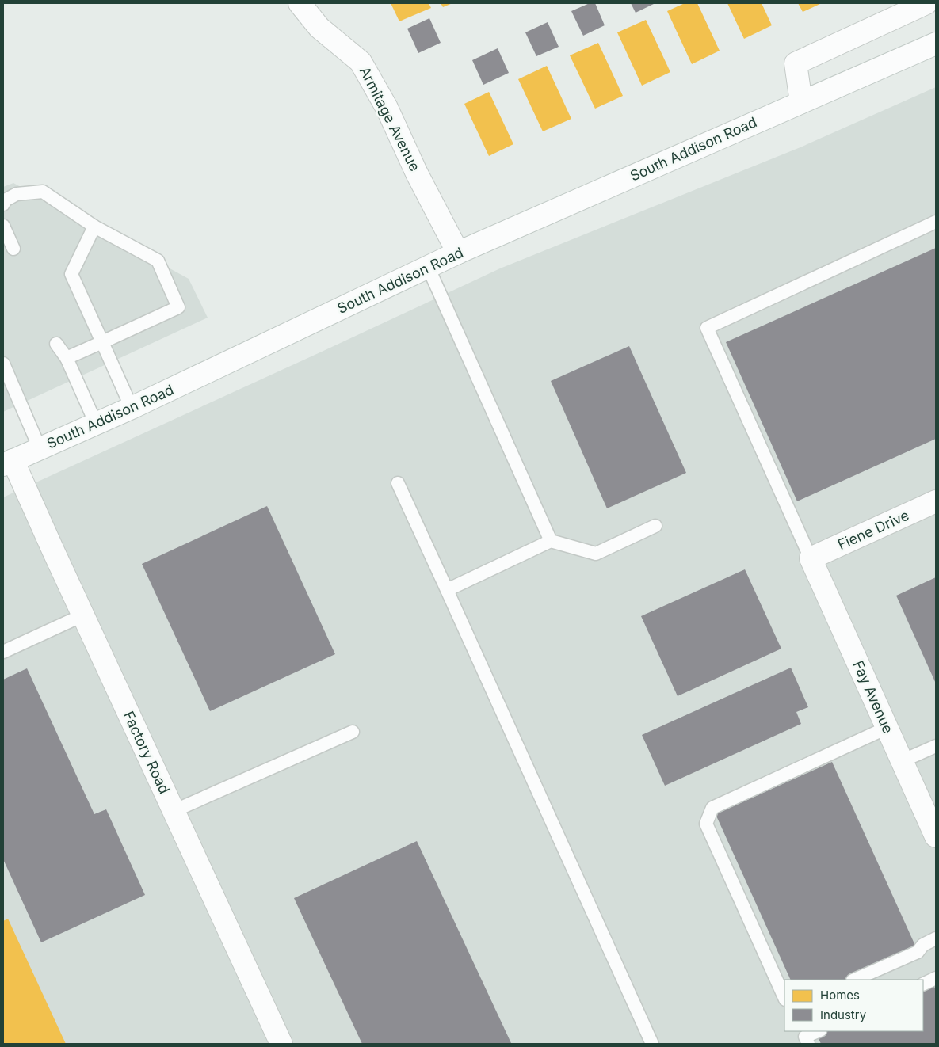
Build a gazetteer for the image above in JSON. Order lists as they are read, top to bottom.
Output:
{
  "streets": {
    "street": [
      "Armitage Avenue",
      "South Addison Road",
      "Fiene Drive",
      "Fay Avenue",
      "Factory Road"
    ]
  },
  "crossings": [
    ["Armitage Avenue", "South Addison Road"],
    ["South Addison Road", "Factory Road"],
    ["Fiene Drive", "Fay Avenue"]
  ],
  "legend": ["Homes", "Industry"]
}
